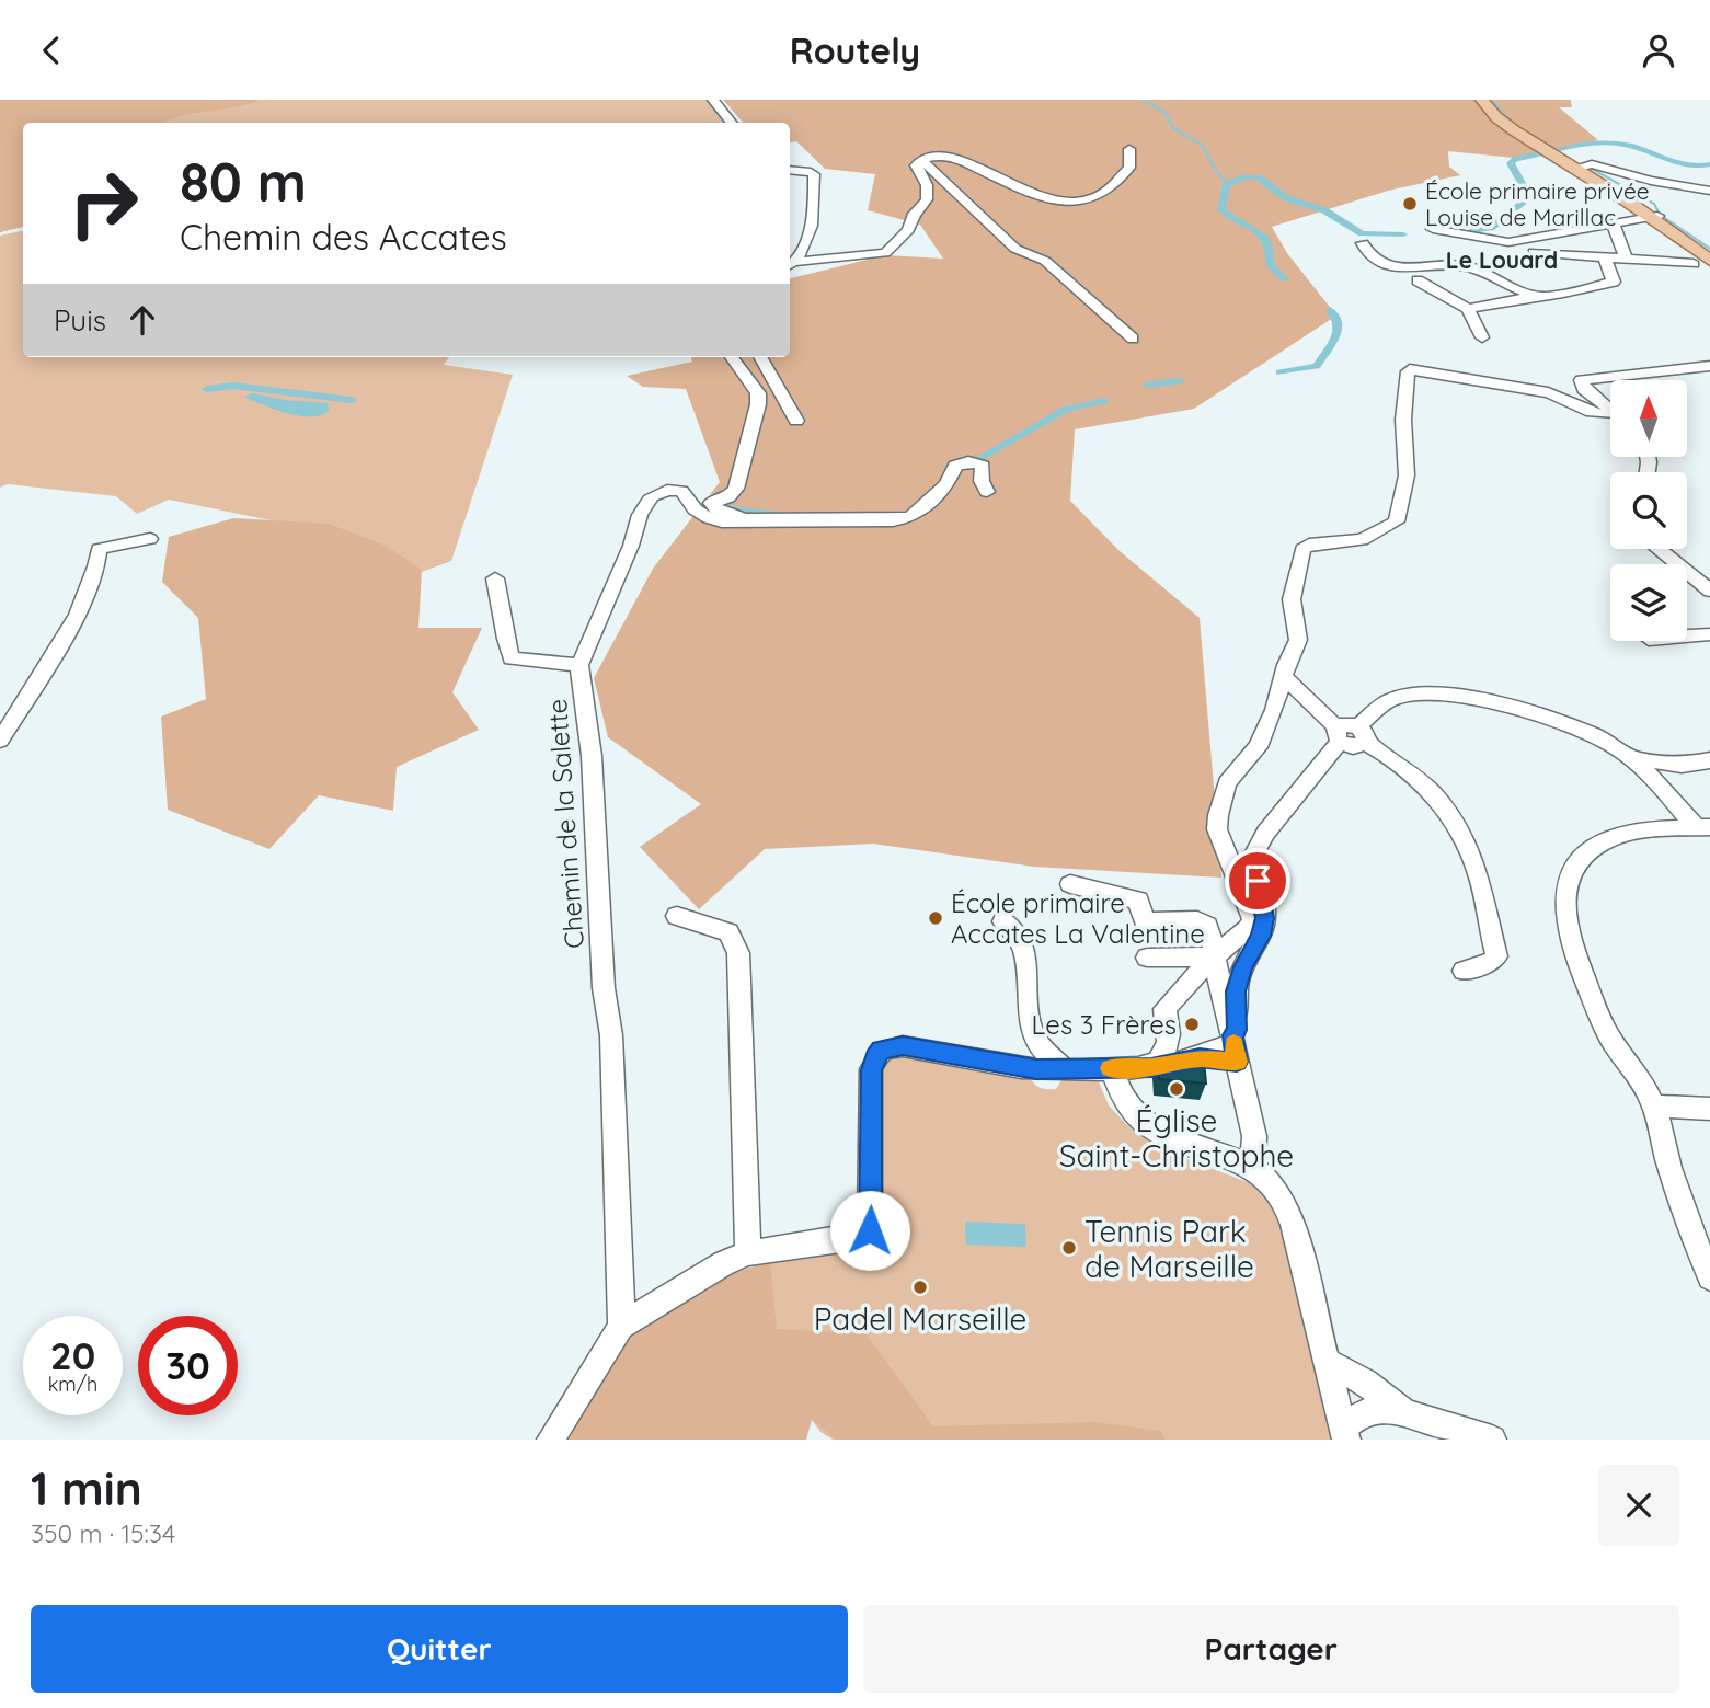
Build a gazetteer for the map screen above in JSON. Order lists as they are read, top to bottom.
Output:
{
  "streets": {
    "street": ["Chemin de la Salette"]
  },
  "districts": ["Le Louard"],
  "places": [
    "École primaire privée Louise de Marillac",
    "École primaire Accates La Valentine",
    "Les 3 Frères",
    "Église Saint-Christophe",
    "Tennis Park de Marseille",
    "Padel Marseille"
  ],
  "north": "top",
  "page": {
    "header": "Routely",
    "turn": ["80 m", "Chemin des Accates"],
    "then": "Puis",
    "speed": "20 km/h",
    "limit": "30",
    "heading": ["1 min", "350 m · 15:34"],
    "buttons": ["Quitter", "Partager"]
  }
}
